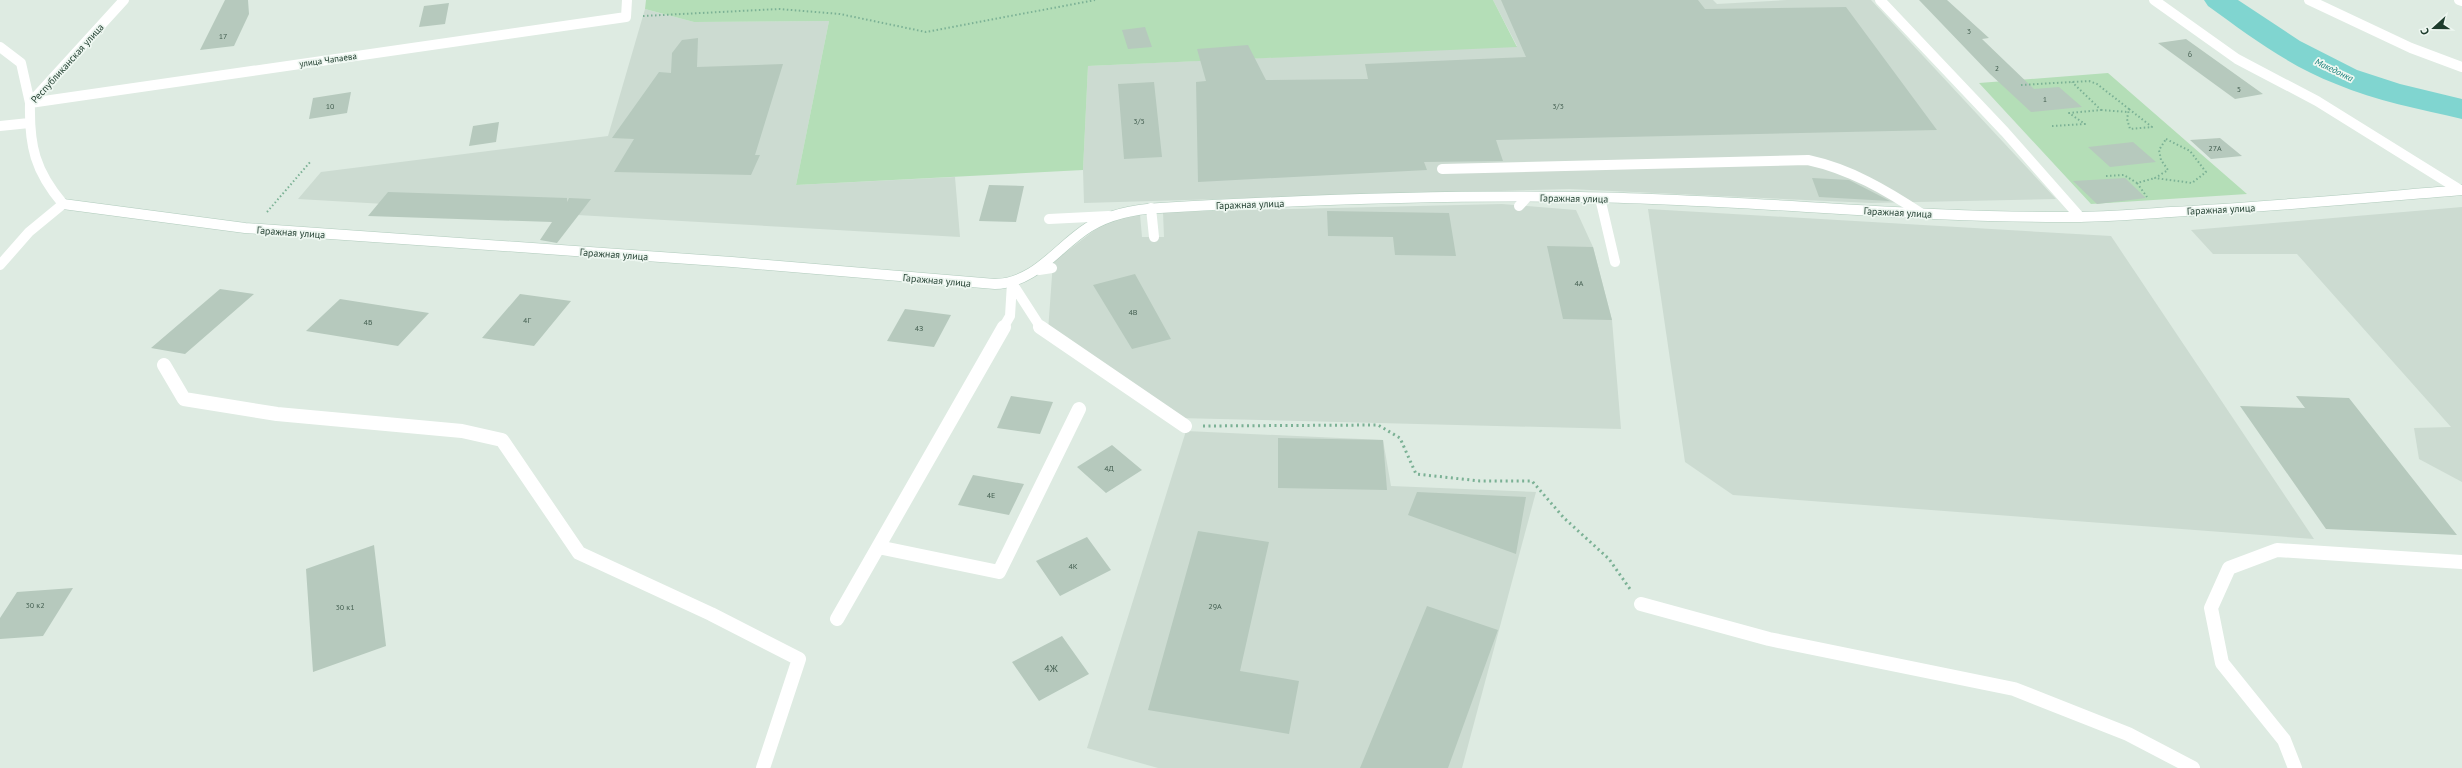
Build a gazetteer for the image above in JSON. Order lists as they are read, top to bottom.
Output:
{
  "streets": {
    "street": ["улица Чапаева", "Республиканская улица", "Гаражная улица"]
  },
  "crossings": [
    ["улица Чапаева", "Республиканская улица"],
    ["Республиканская улица", "Гаражная улица"]
  ],
  "water": ["Македонка"],
  "house_numbers": [
    "3",
    "17",
    "6",
    "2",
    "5",
    "1",
    "10",
    "3/3",
    "3/5",
    "27А",
    "4А",
    "4В",
    "4Г",
    "4Б",
    "4З",
    "4Д",
    "4Е",
    "4К",
    "30 к2",
    "29А",
    "30 к1",
    "4Ж"
  ],
  "north": "left"
}
